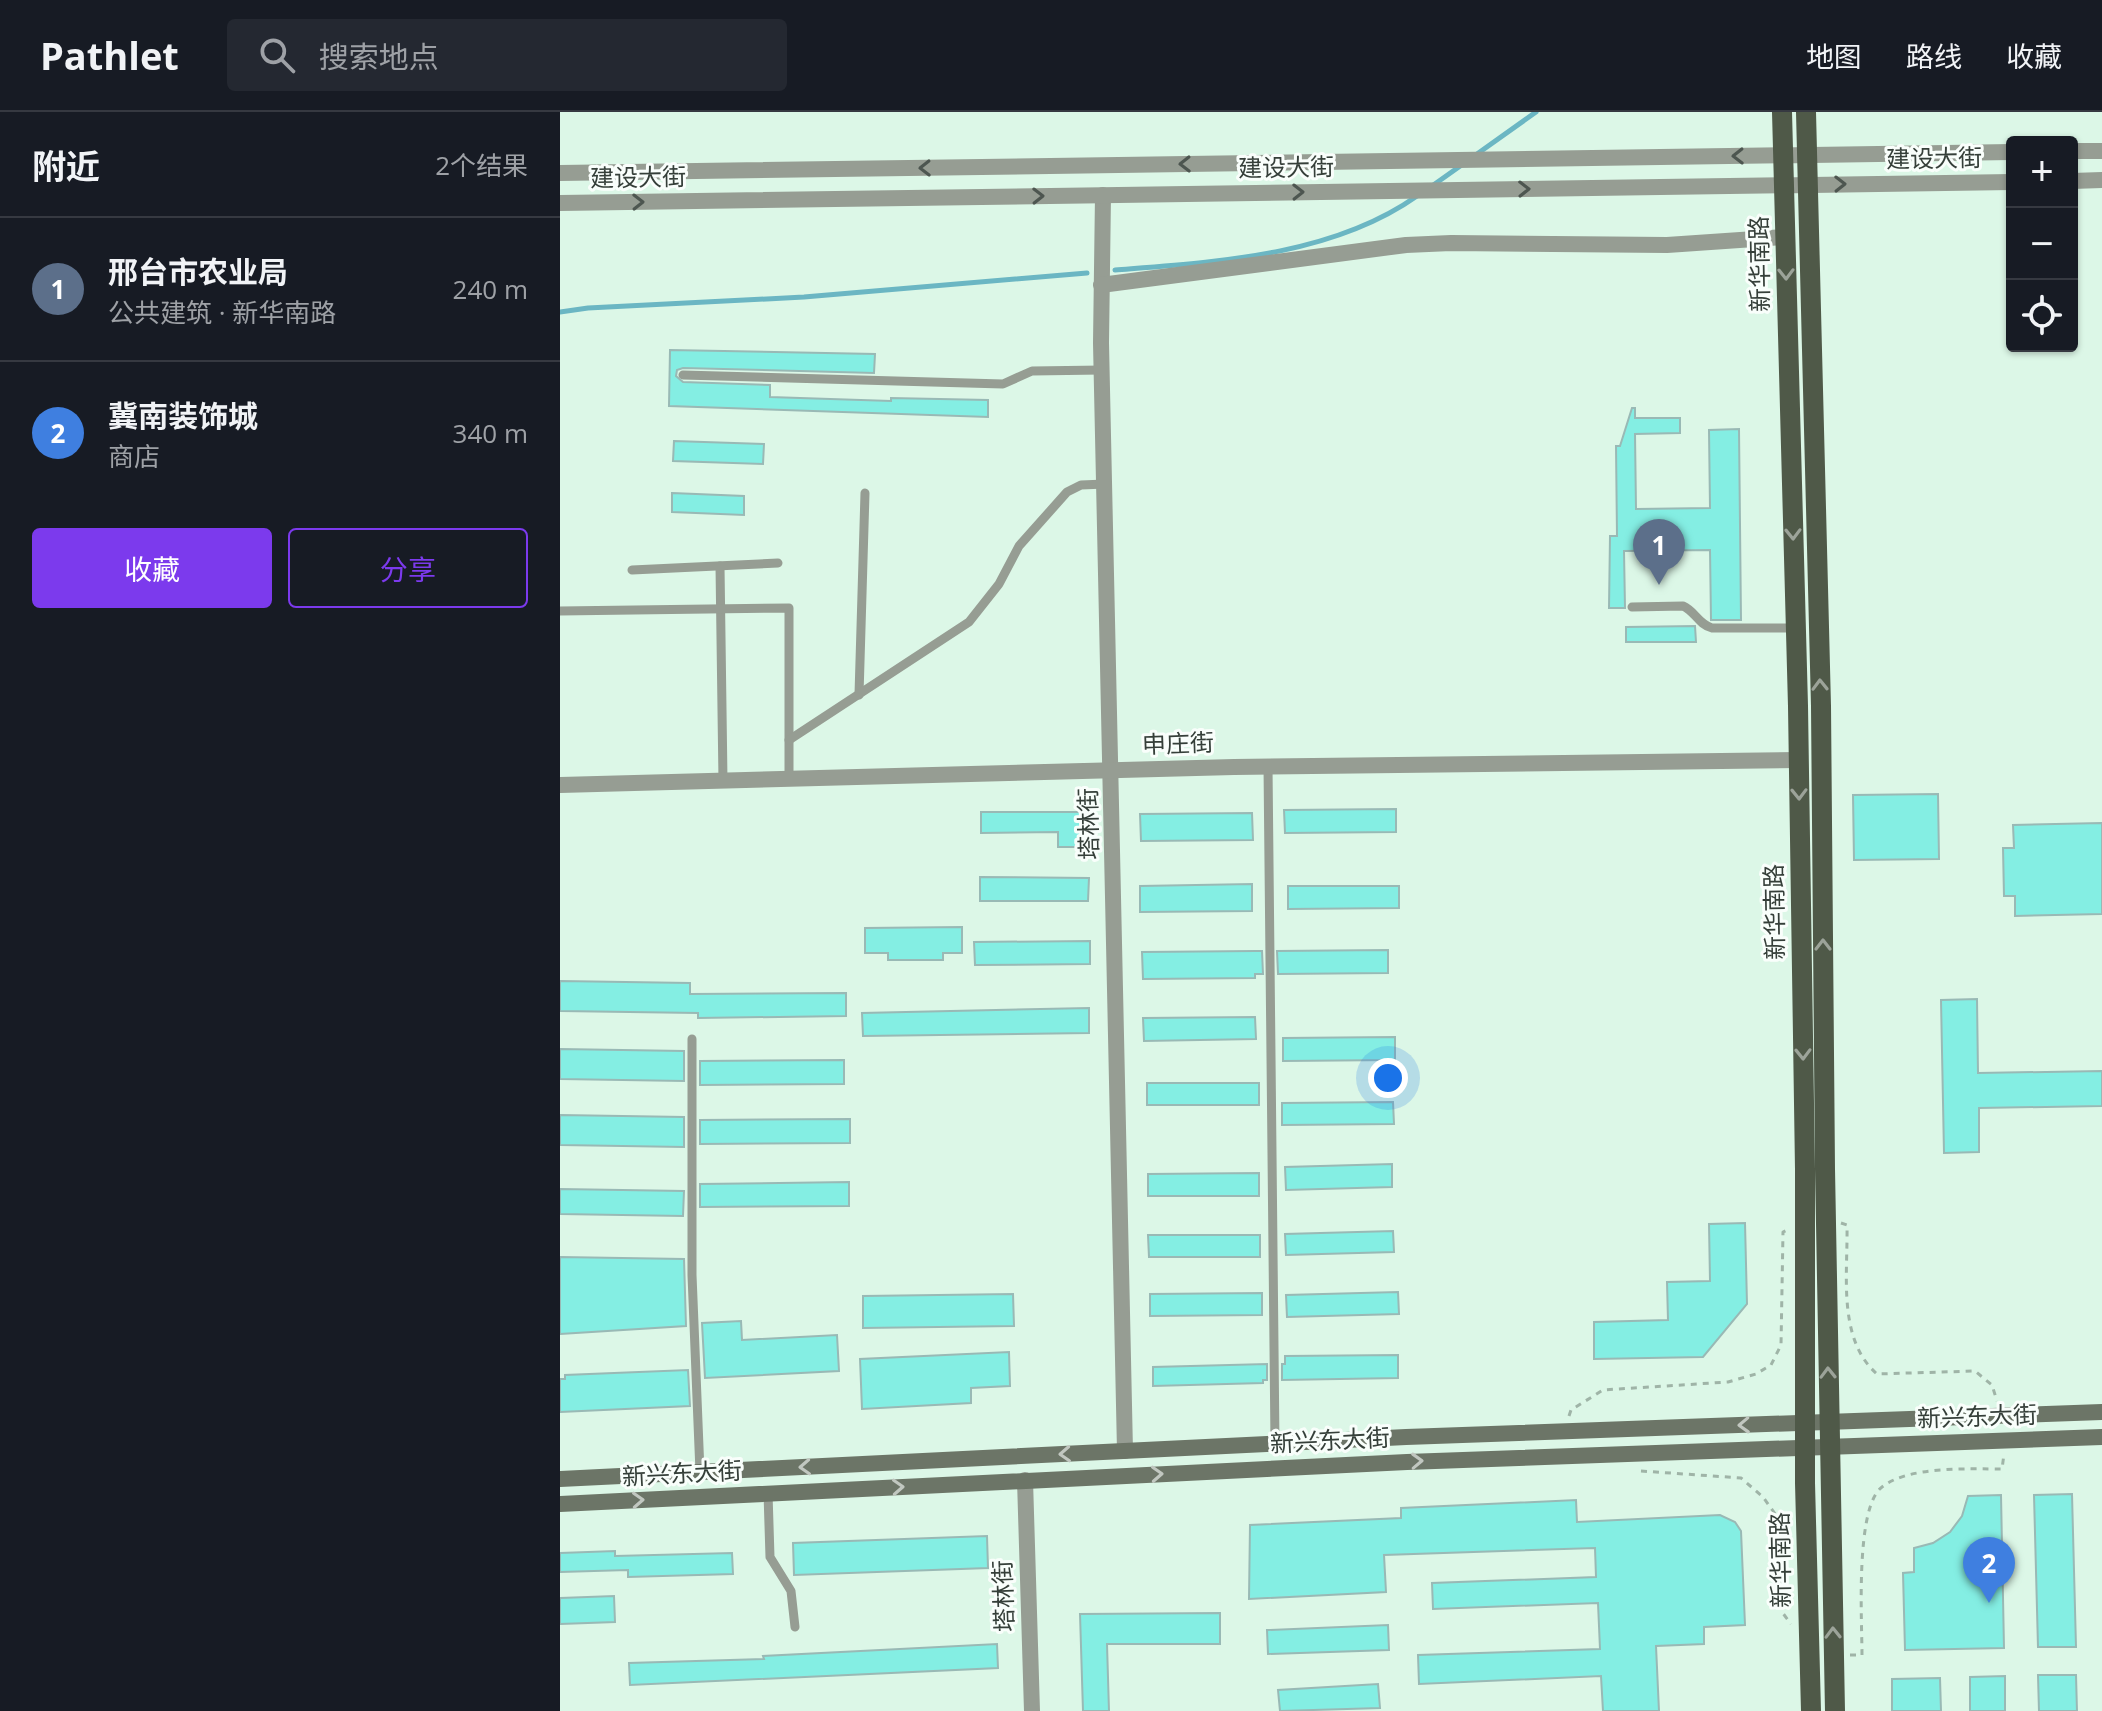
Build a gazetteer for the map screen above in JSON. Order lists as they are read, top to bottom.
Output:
{
  "streets": {
    "main road": ["新华南路", "新兴东大街"],
    "street": ["建设大街", "申庄街", "塔林街"]
  },
  "crossings": [
    ["建设大街", "新华南路"],
    ["建设大街", "塔林街"],
    ["新华南路", "申庄街"],
    ["新华南路", "新兴东大街"],
    ["申庄街", "塔林街"],
    ["塔林街", "新兴东大街"]
  ],
  "page": {
    "header": "Pathlet",
    "search": "搜索地点",
    "nav": ["地图", "路线", "收藏"],
    "heading": ["附近", "2个结果"],
    "map_buttons": ["+", "−"],
    "list": [
      {
        "mark": "1",
        "name": "邢台市农业局",
        "note": "公共建筑 · 新华南路",
        "value": "240 m"
      },
      {
        "mark": "2",
        "name": "冀南装饰城",
        "note": "商店",
        "value": "340 m"
      }
    ],
    "buttons": ["收藏", "分享"],
    "pins": ["1", "2"]
  }
}
